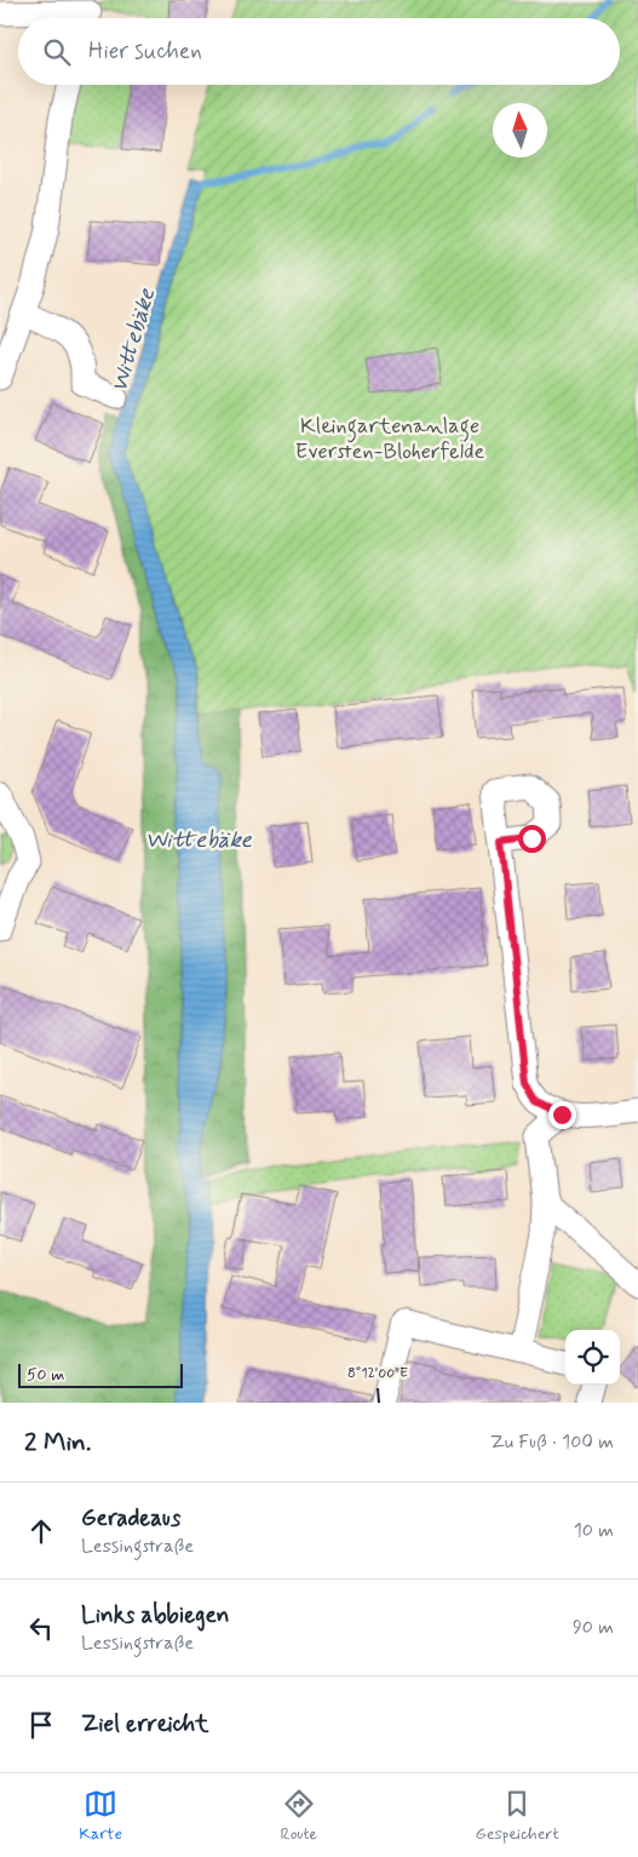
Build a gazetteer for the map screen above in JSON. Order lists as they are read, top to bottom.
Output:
{
  "water": ["Wittebäke"],
  "parks": ["Kleingartenanlage Eversten-Bloherfelde"],
  "scale_bar": "50 m",
  "north": "top",
  "page": {
    "search": "Hier suchen",
    "scale": "50 m",
    "heading": ["2 Min.", "Zu Fuß · 100 m"],
    "list": [
      ["Geradeaus", "Lessingstraße", "10 m"],
      ["Links abbiegen", "Lessingstraße", "90 m"],
      "Ziel erreicht"
    ],
    "nav": ["Karte", "Route", "Gespeichert"]
  },
  "coordinates": ["8°12'00\"E"]
}
